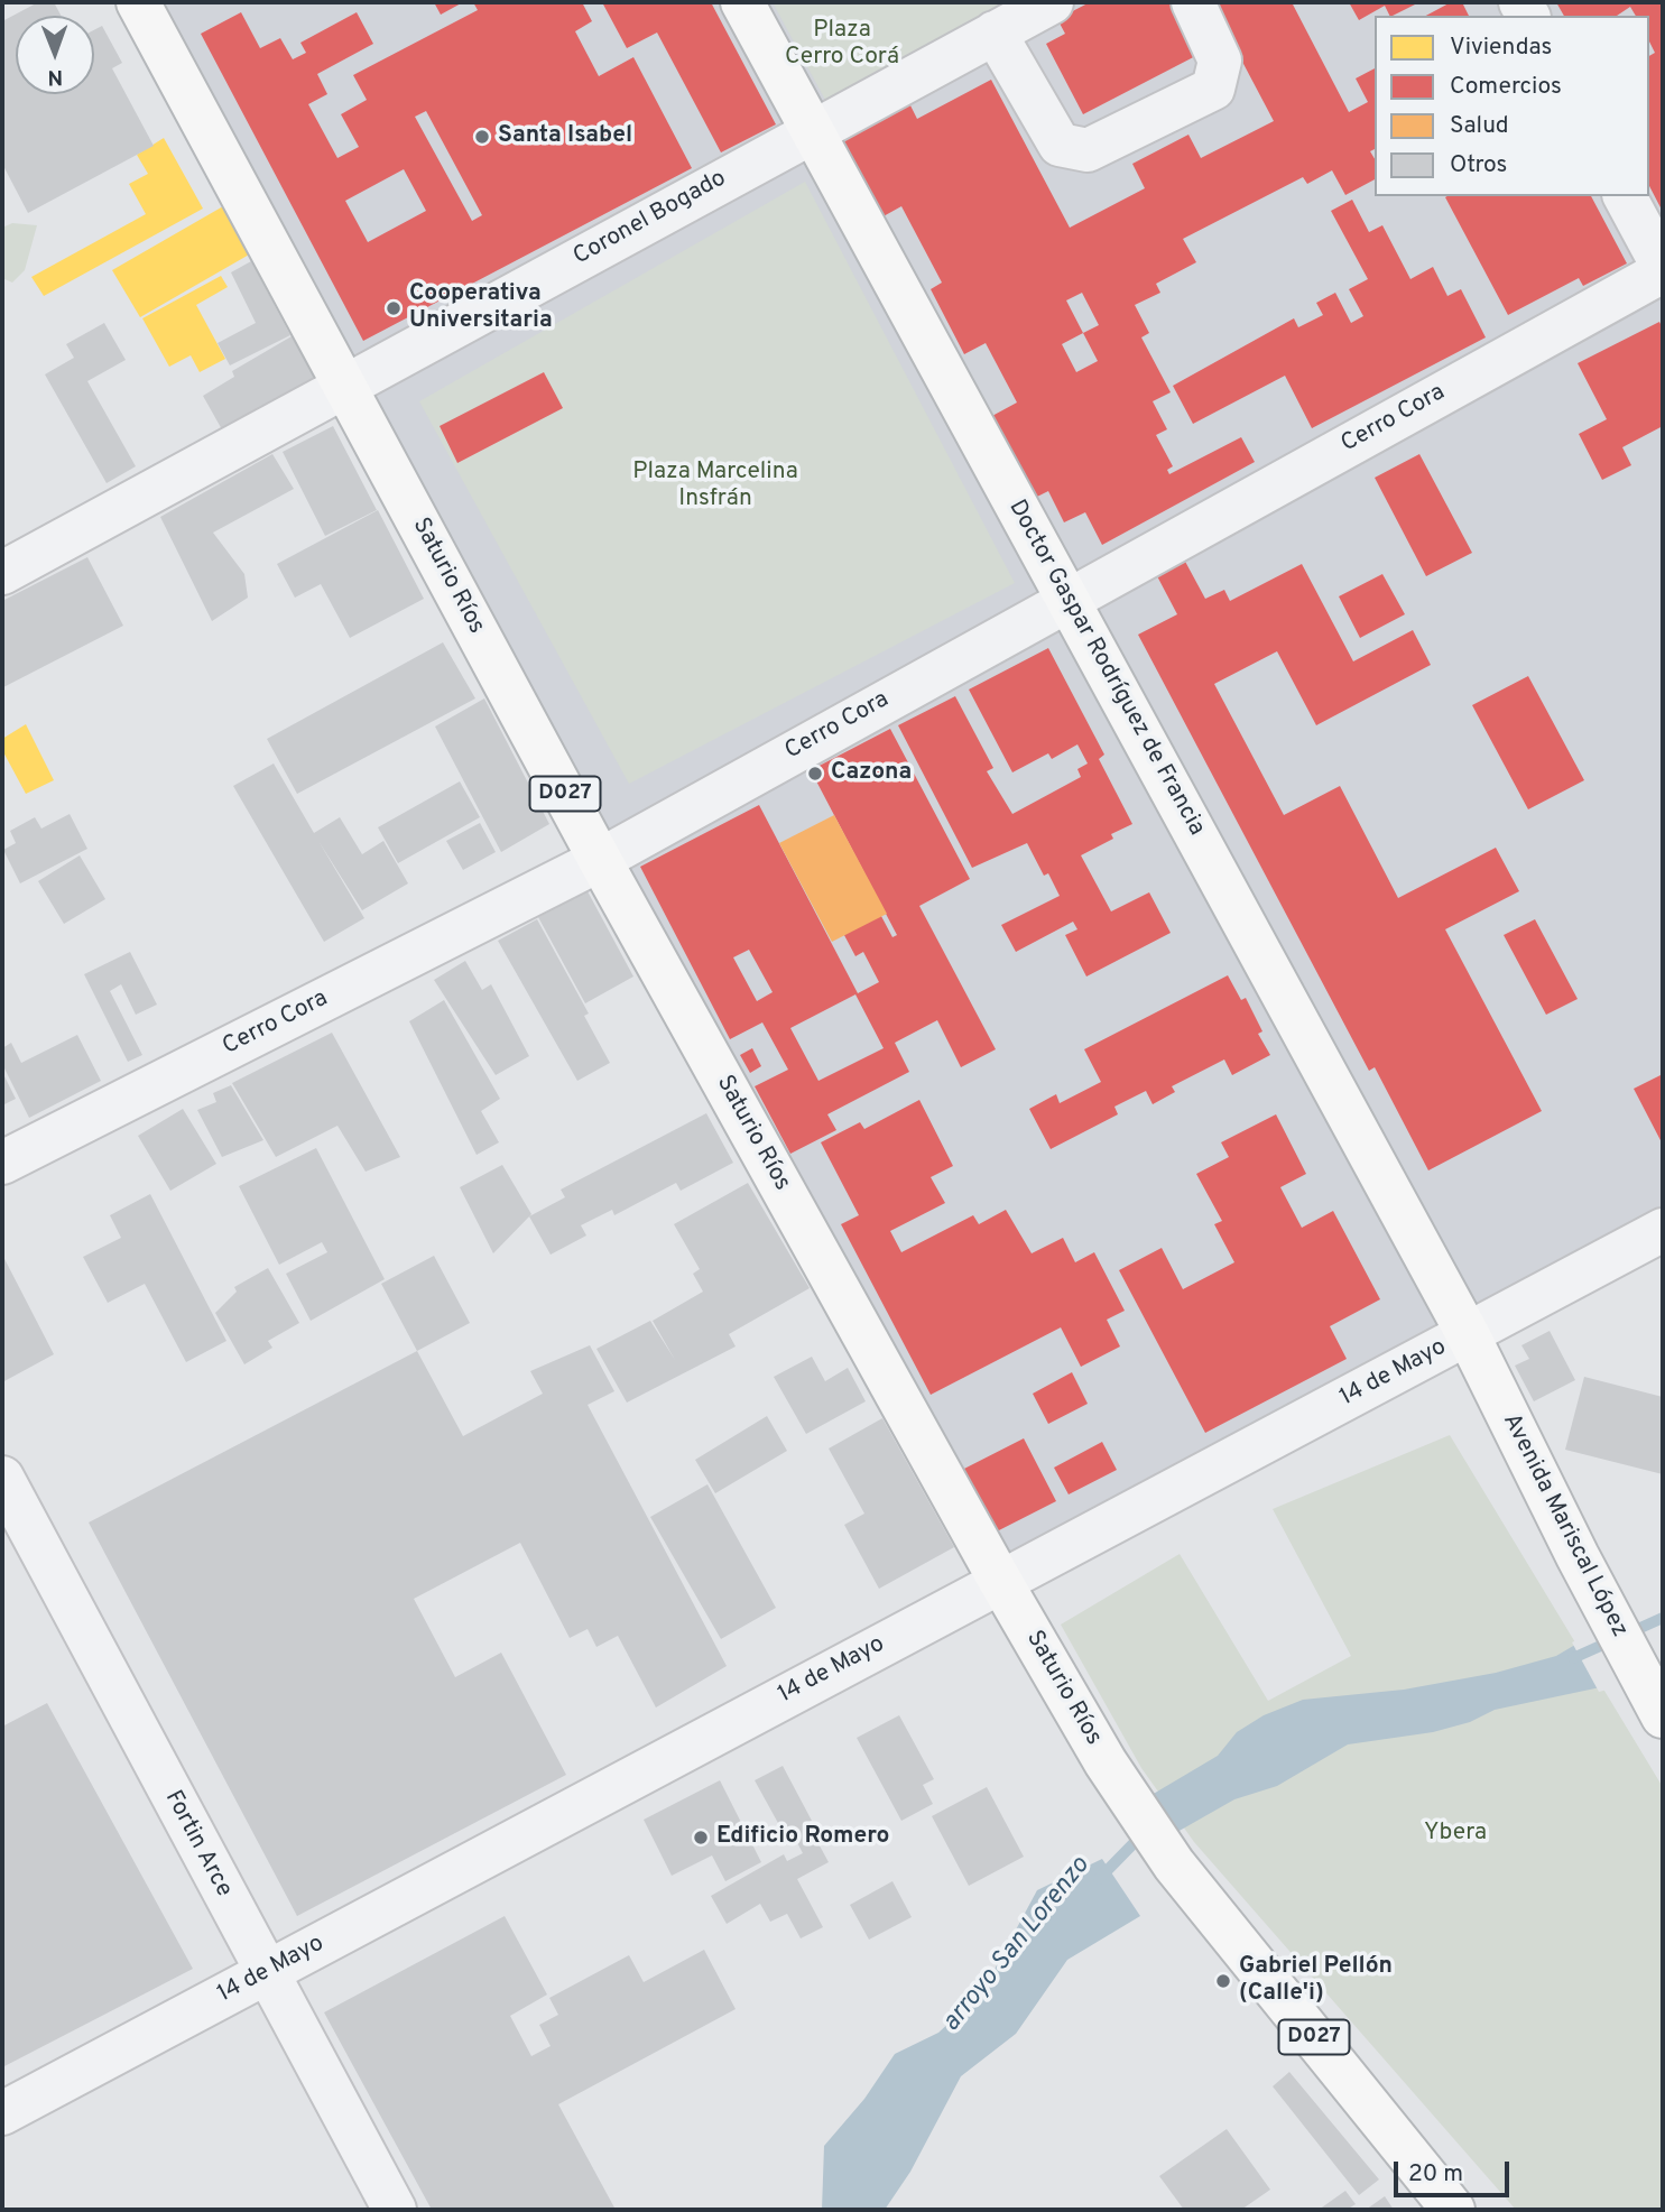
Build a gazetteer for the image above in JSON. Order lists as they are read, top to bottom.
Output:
{
  "streets": {
    "highway": [
      "Saturio Ríos",
      "Doctor Gaspar Rodríguez de Francia",
      "D027",
      "Avenida Mariscal López"
    ],
    "street": [
      "Coronel Bogado",
      "Cerro Cora",
      "14 de Mayo",
      "Fortin Arce"
    ]
  },
  "crossings": [
    ["Coronel Bogado", "Saturio Ríos"],
    ["Coronel Bogado", "Doctor Gaspar Rodríguez de Francia"],
    ["Cerro Cora", "Saturio Ríos"],
    ["Cerro Cora", "Doctor Gaspar Rodríguez de Francia"],
    ["Saturio Ríos", "14 de Mayo"],
    ["Doctor Gaspar Rodríguez de Francia", "14 de Mayo"],
    ["Doctor Gaspar Rodríguez de Francia", "Avenida Mariscal López"],
    ["14 de Mayo", "Avenida Mariscal López"],
    ["14 de Mayo", "Fortin Arce"]
  ],
  "water": ["arroyo San Lorenzo"],
  "parks": ["Plaza Cerro Corá", "Plaza Marcelina Insfrán", "Ybera"],
  "places": [
    "Santa Isabel",
    "Cooperativa Universitaria",
    "Cazona",
    "Edificio Romero",
    "Gabriel Pellón (Calle'i)"
  ],
  "legend": [
    "Viviendas",
    "Comercios",
    "Salud",
    "Otros"
  ],
  "scale_bar": "20 m",
  "north": "bottom"
}
